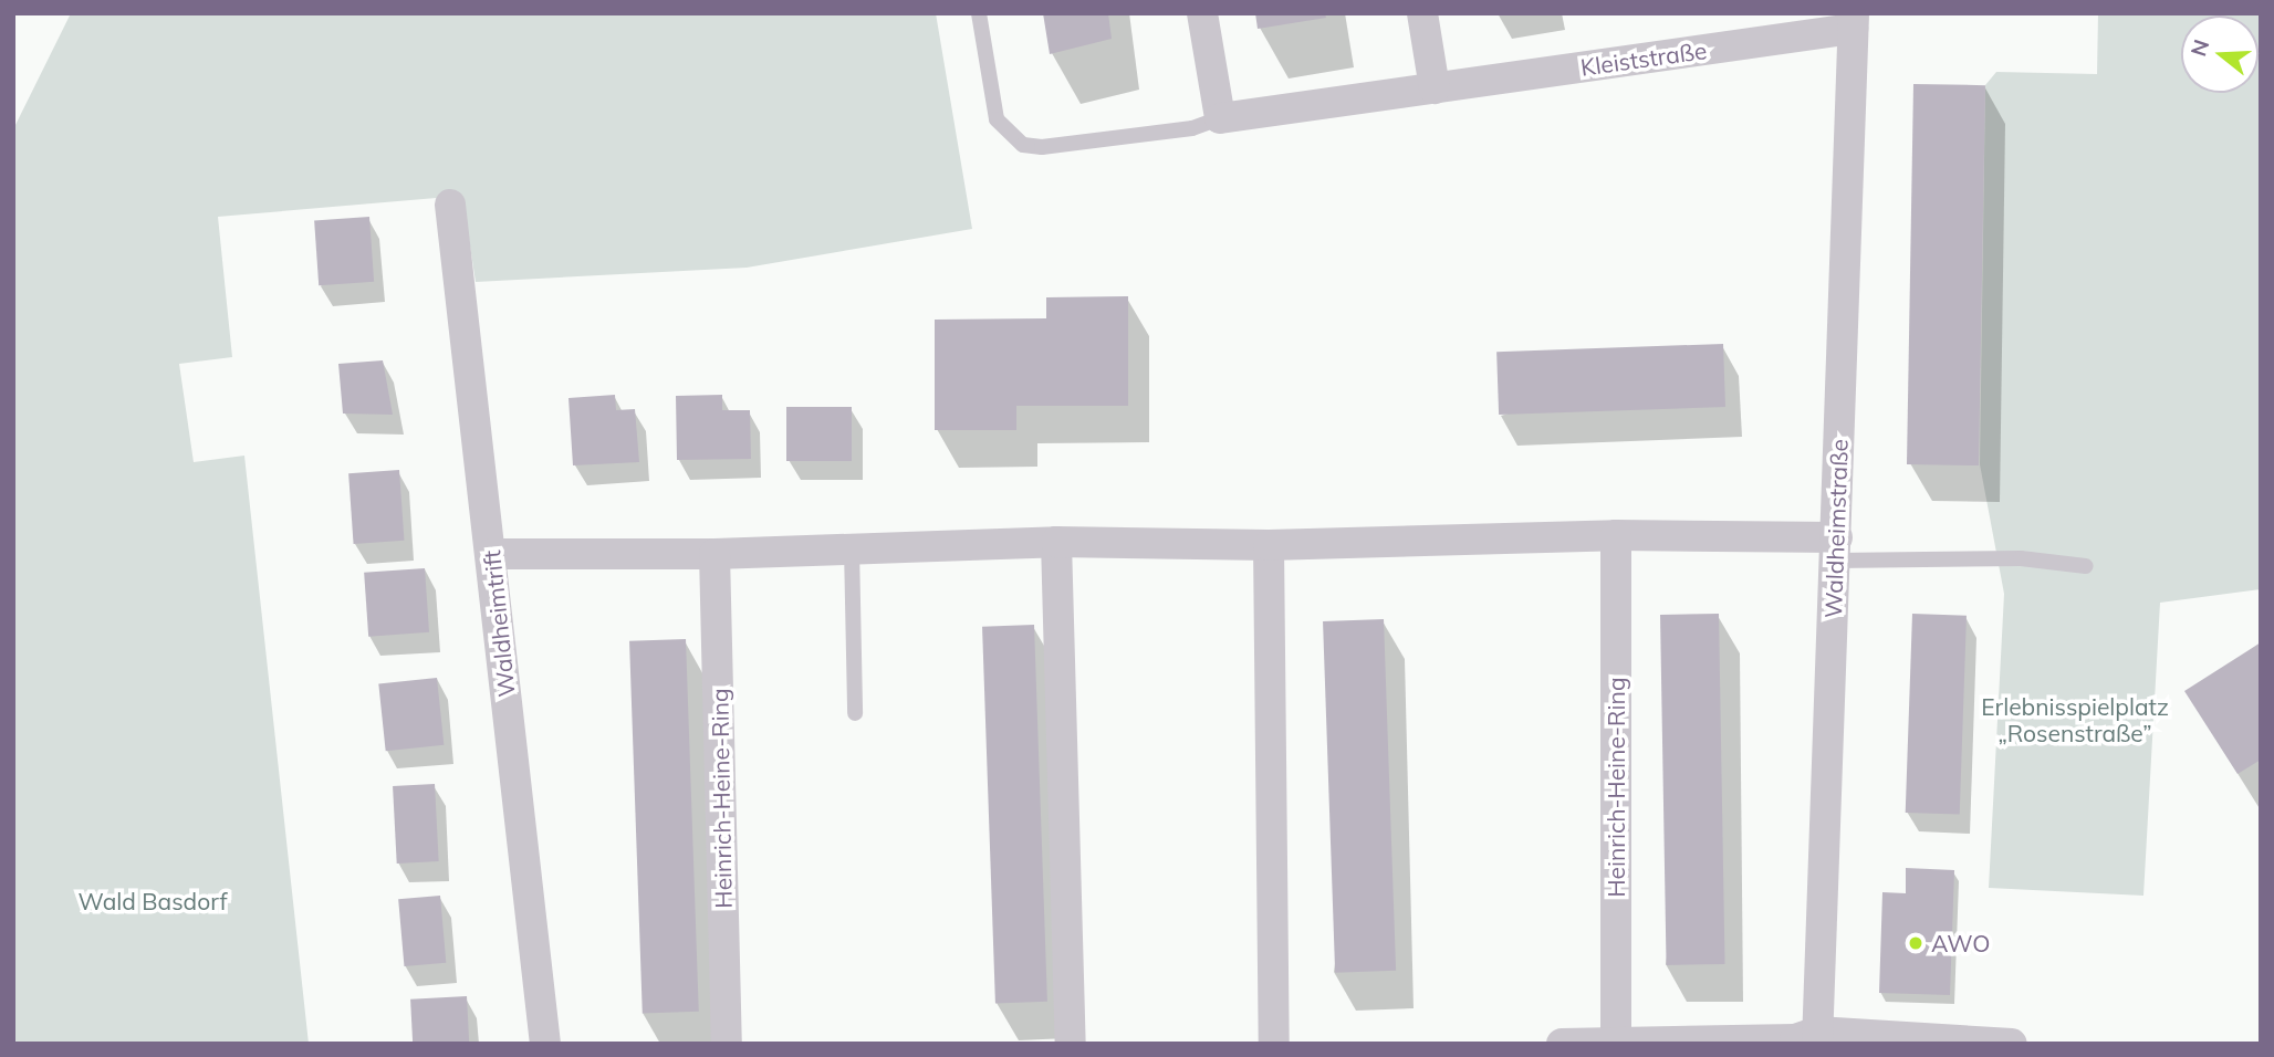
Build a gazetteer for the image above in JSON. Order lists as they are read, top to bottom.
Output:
{
  "streets": {
    "street": [
      "Kleiststraße",
      "Waldheimstraße",
      "Waldheimtrift",
      "Heinrich-Heine-Ring"
    ]
  },
  "crossings": [
    ["Kleiststraße", "Waldheimstraße"]
  ],
  "parks": ["Erlebnisspielplatz „Rosenstraße”", "Wald Basdorf"],
  "places": ["AWO"],
  "north": "left"
}
